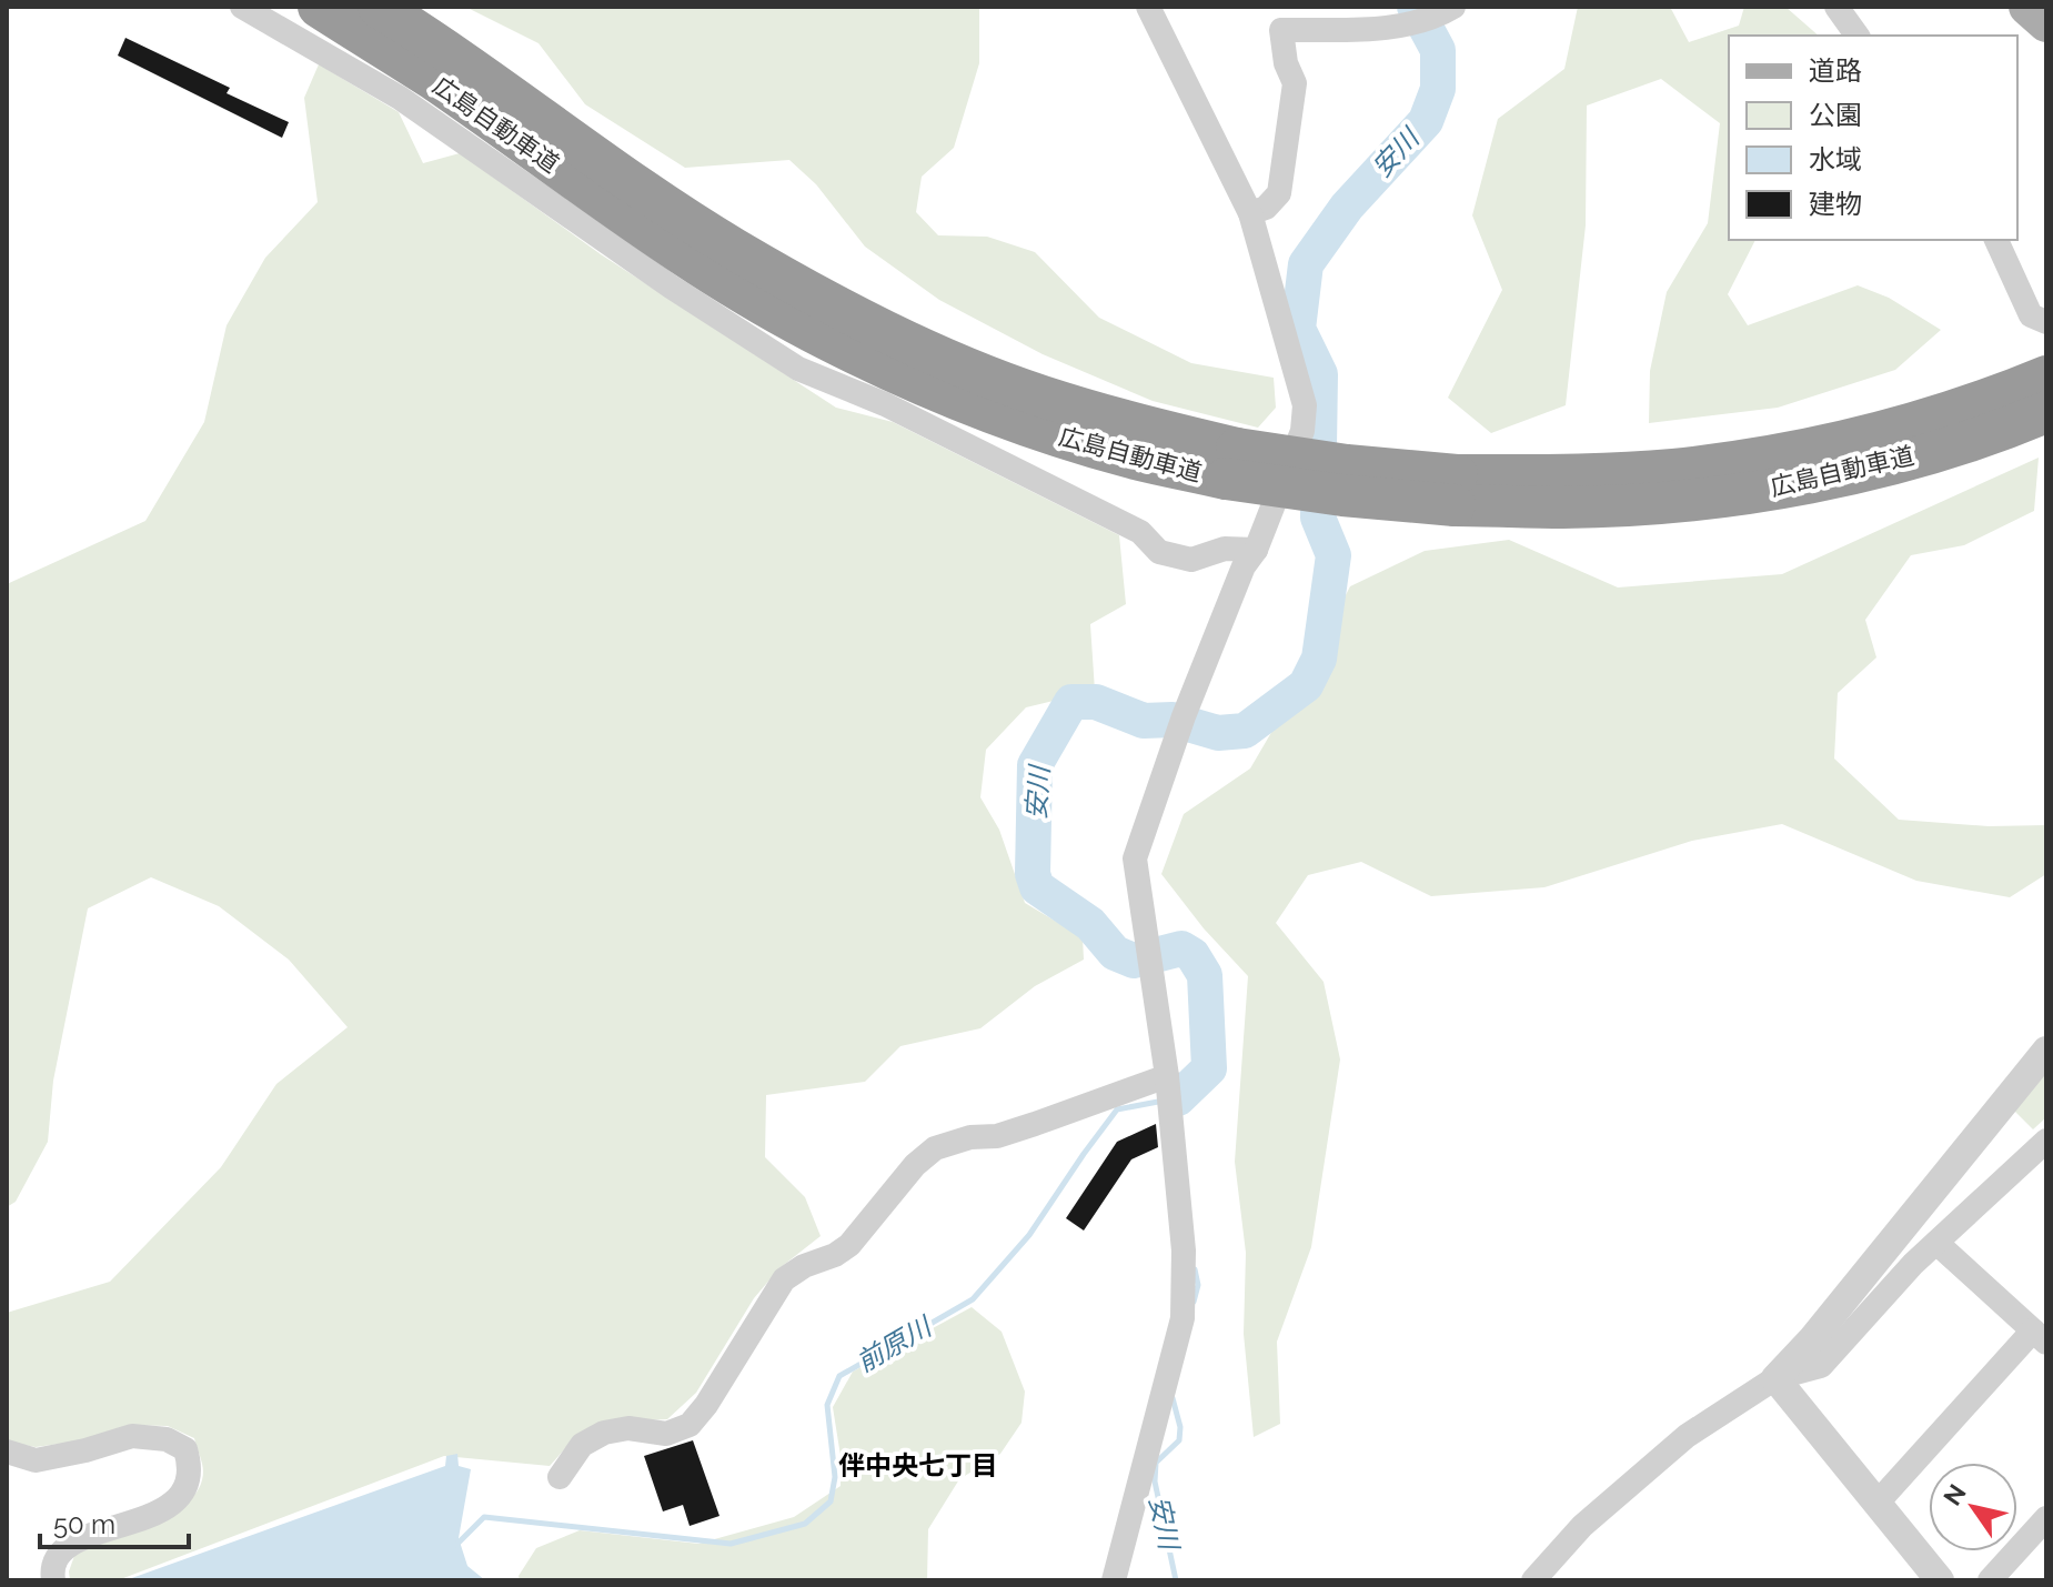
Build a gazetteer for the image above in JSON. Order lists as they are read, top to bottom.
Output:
{
  "streets": {
    "highway": ["広島自動車道"]
  },
  "districts": ["伴中央七丁目"],
  "water": ["安川", "前原川"],
  "legend": [
    "道路",
    "公園",
    "水域",
    "建物"
  ],
  "scale_bar": "50 m",
  "north": "top left"
}
